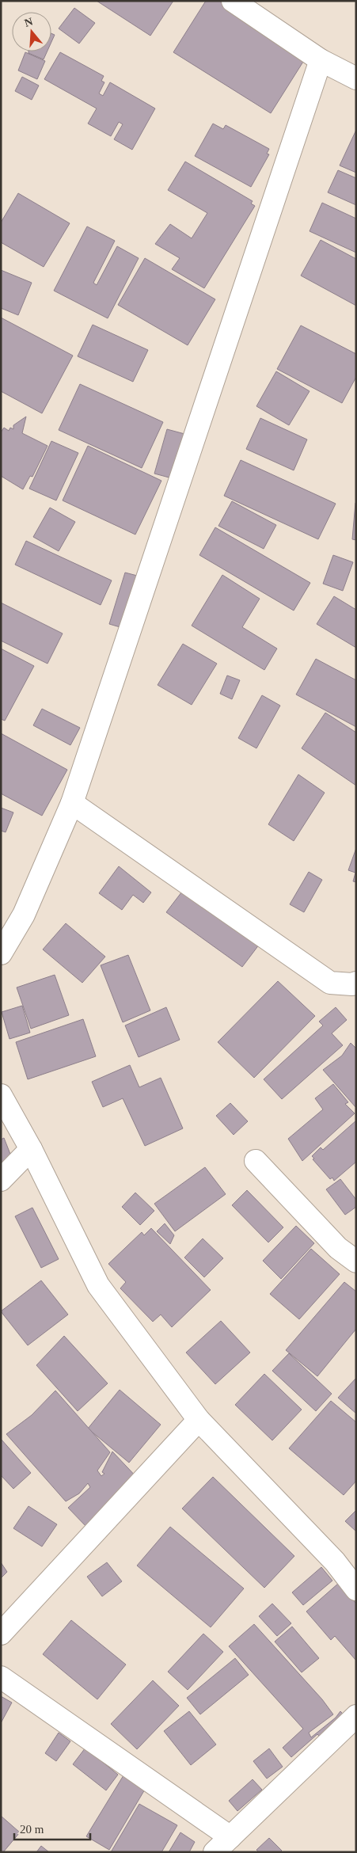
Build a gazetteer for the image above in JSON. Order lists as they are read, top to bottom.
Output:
{
  "scale_bar": "20 m",
  "north": "top"
}
